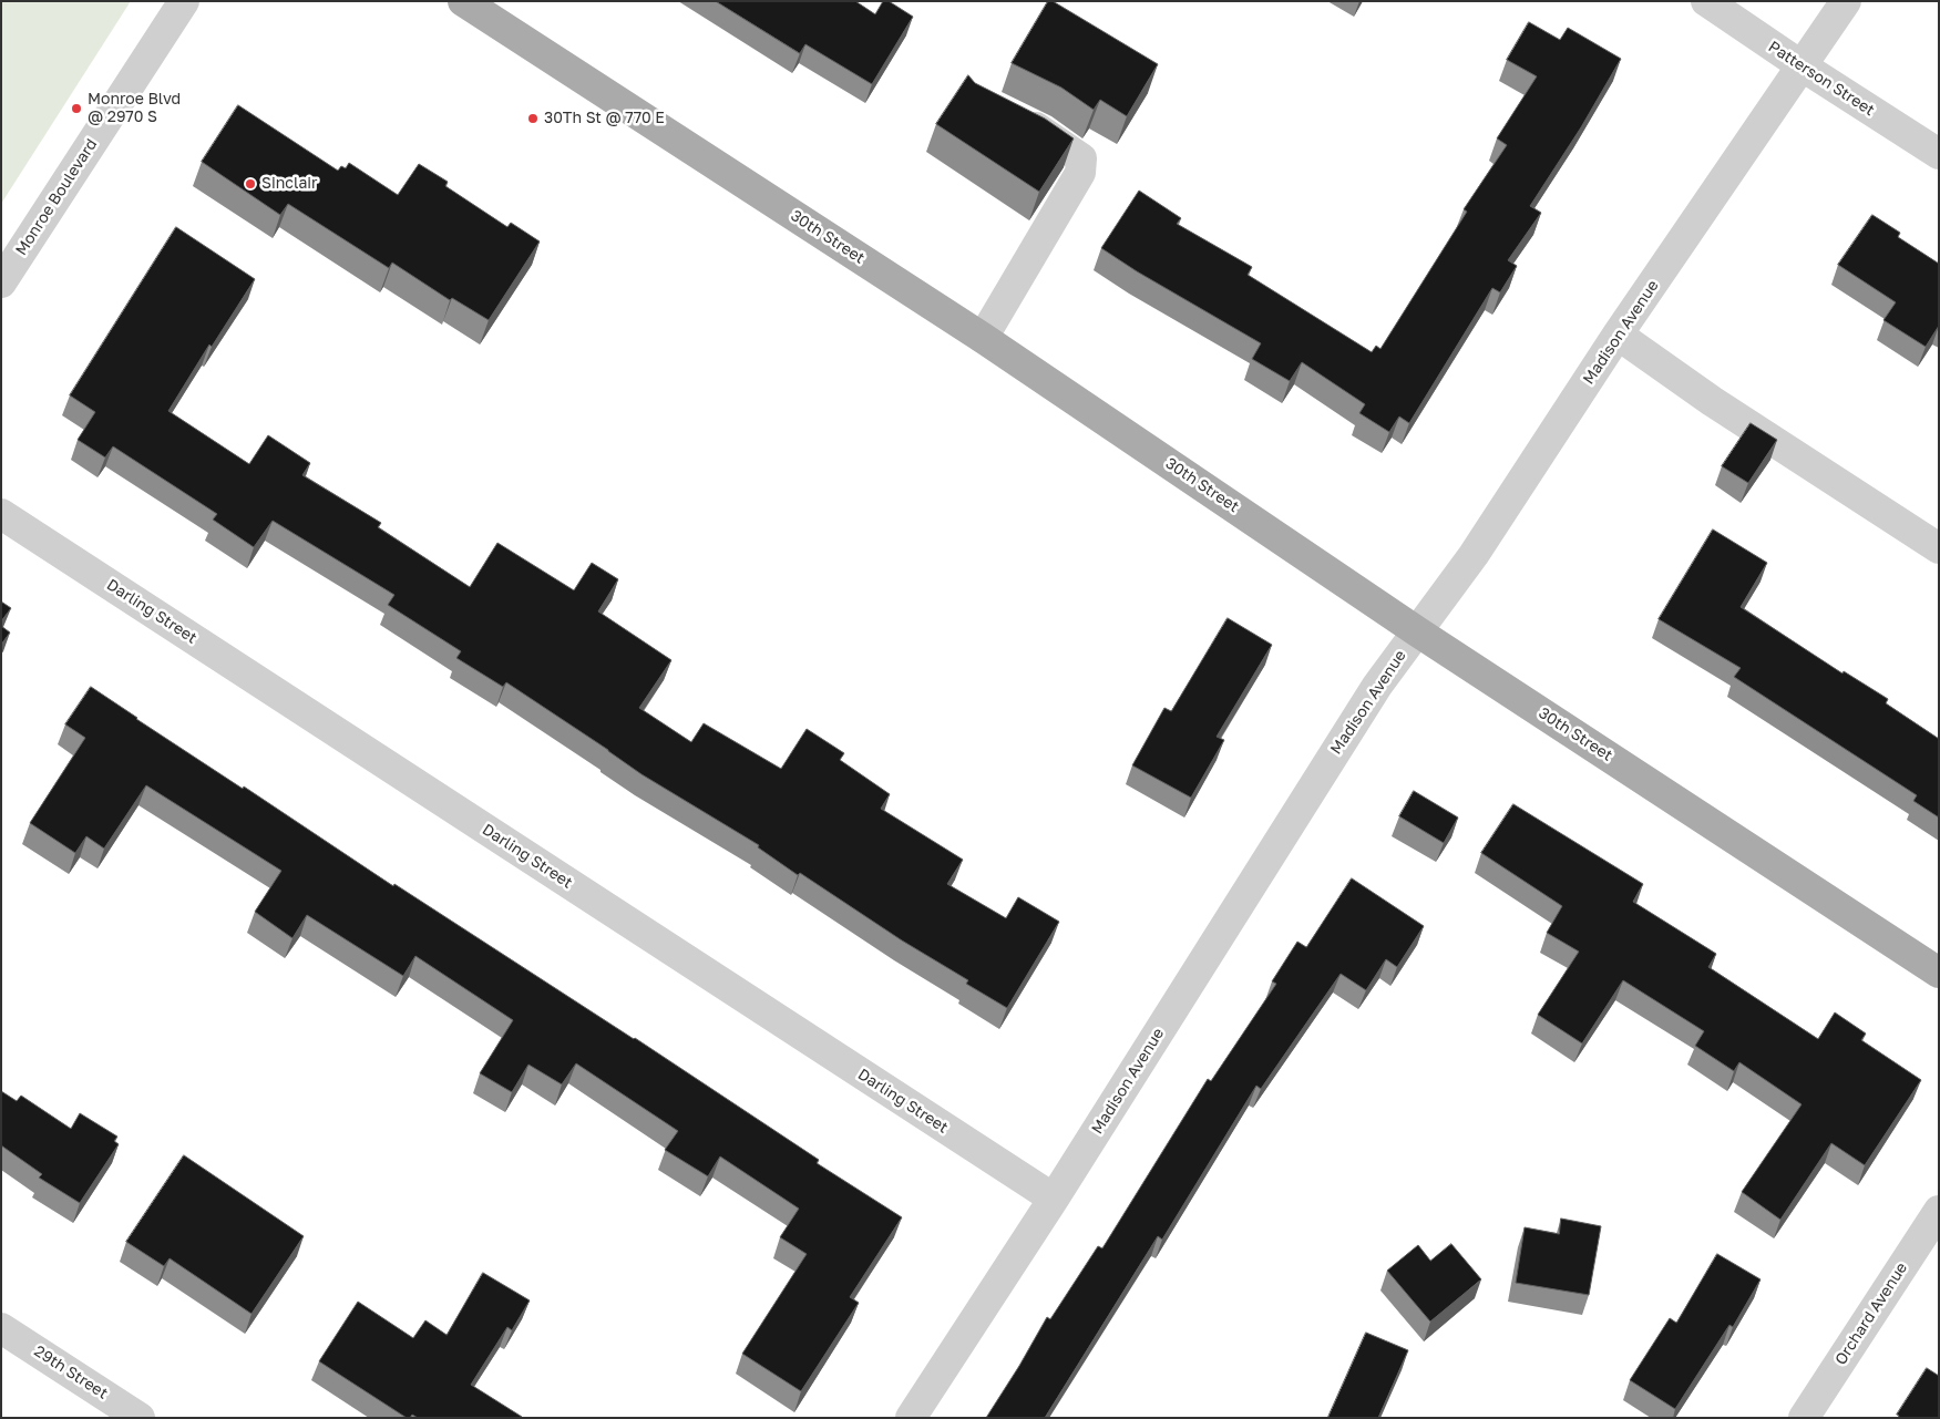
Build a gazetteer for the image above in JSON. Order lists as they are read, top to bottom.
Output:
{
  "streets": {
    "main road": ["30th Street"],
    "street": [
      "Patterson Street",
      "Monroe Boulevard",
      "Madison Avenue",
      "Darling Street",
      "Orchard Avenue",
      "29th Street"
    ]
  },
  "crossings": [
    ["Patterson Street", "Madison Avenue"],
    ["30th Street", "Madison Avenue"],
    ["Madison Avenue", "Darling Street"]
  ],
  "places": ["Monroe Blvd @ 2970 S", "30Th St @ 770 E", "Sinclair"]
}
